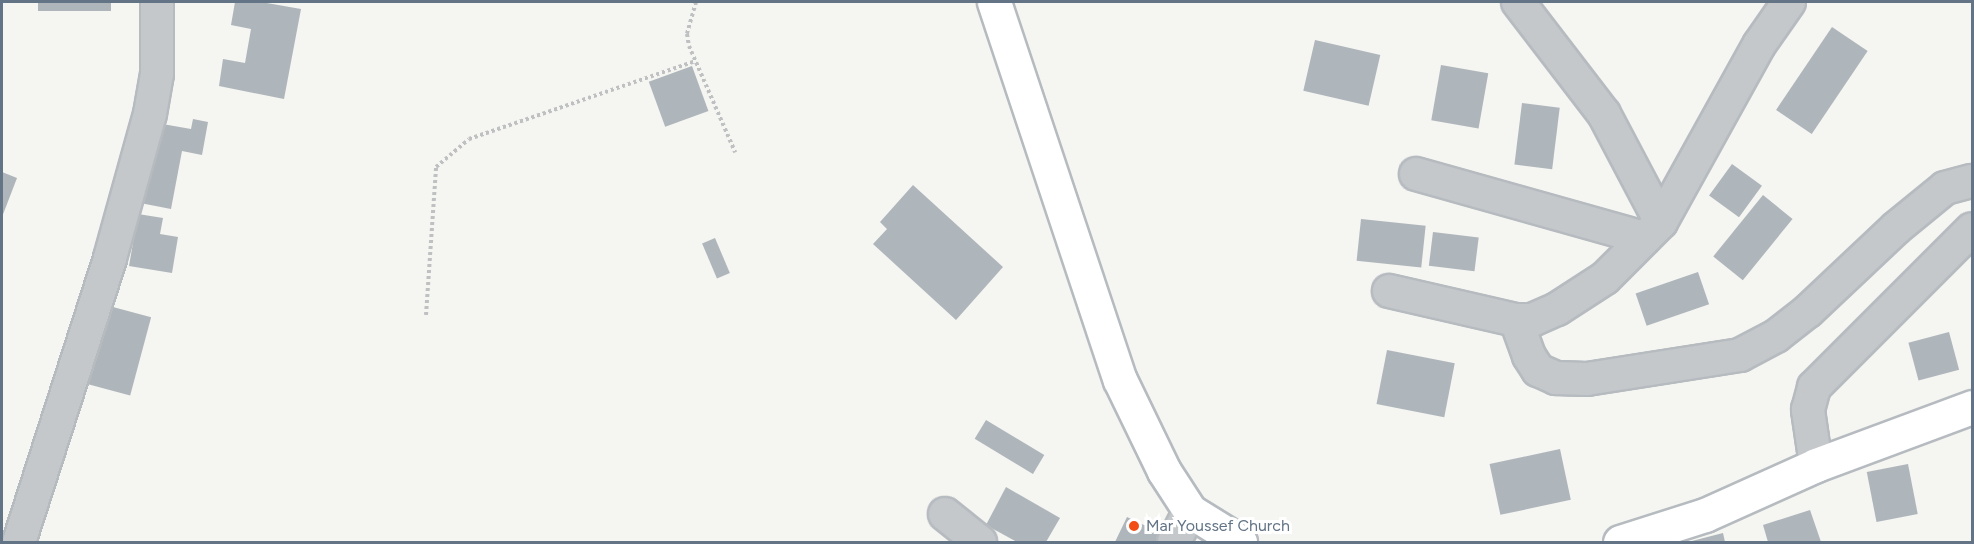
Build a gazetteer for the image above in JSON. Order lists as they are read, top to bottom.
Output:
{
  "places": ["Mar Youssef Church"]
}
